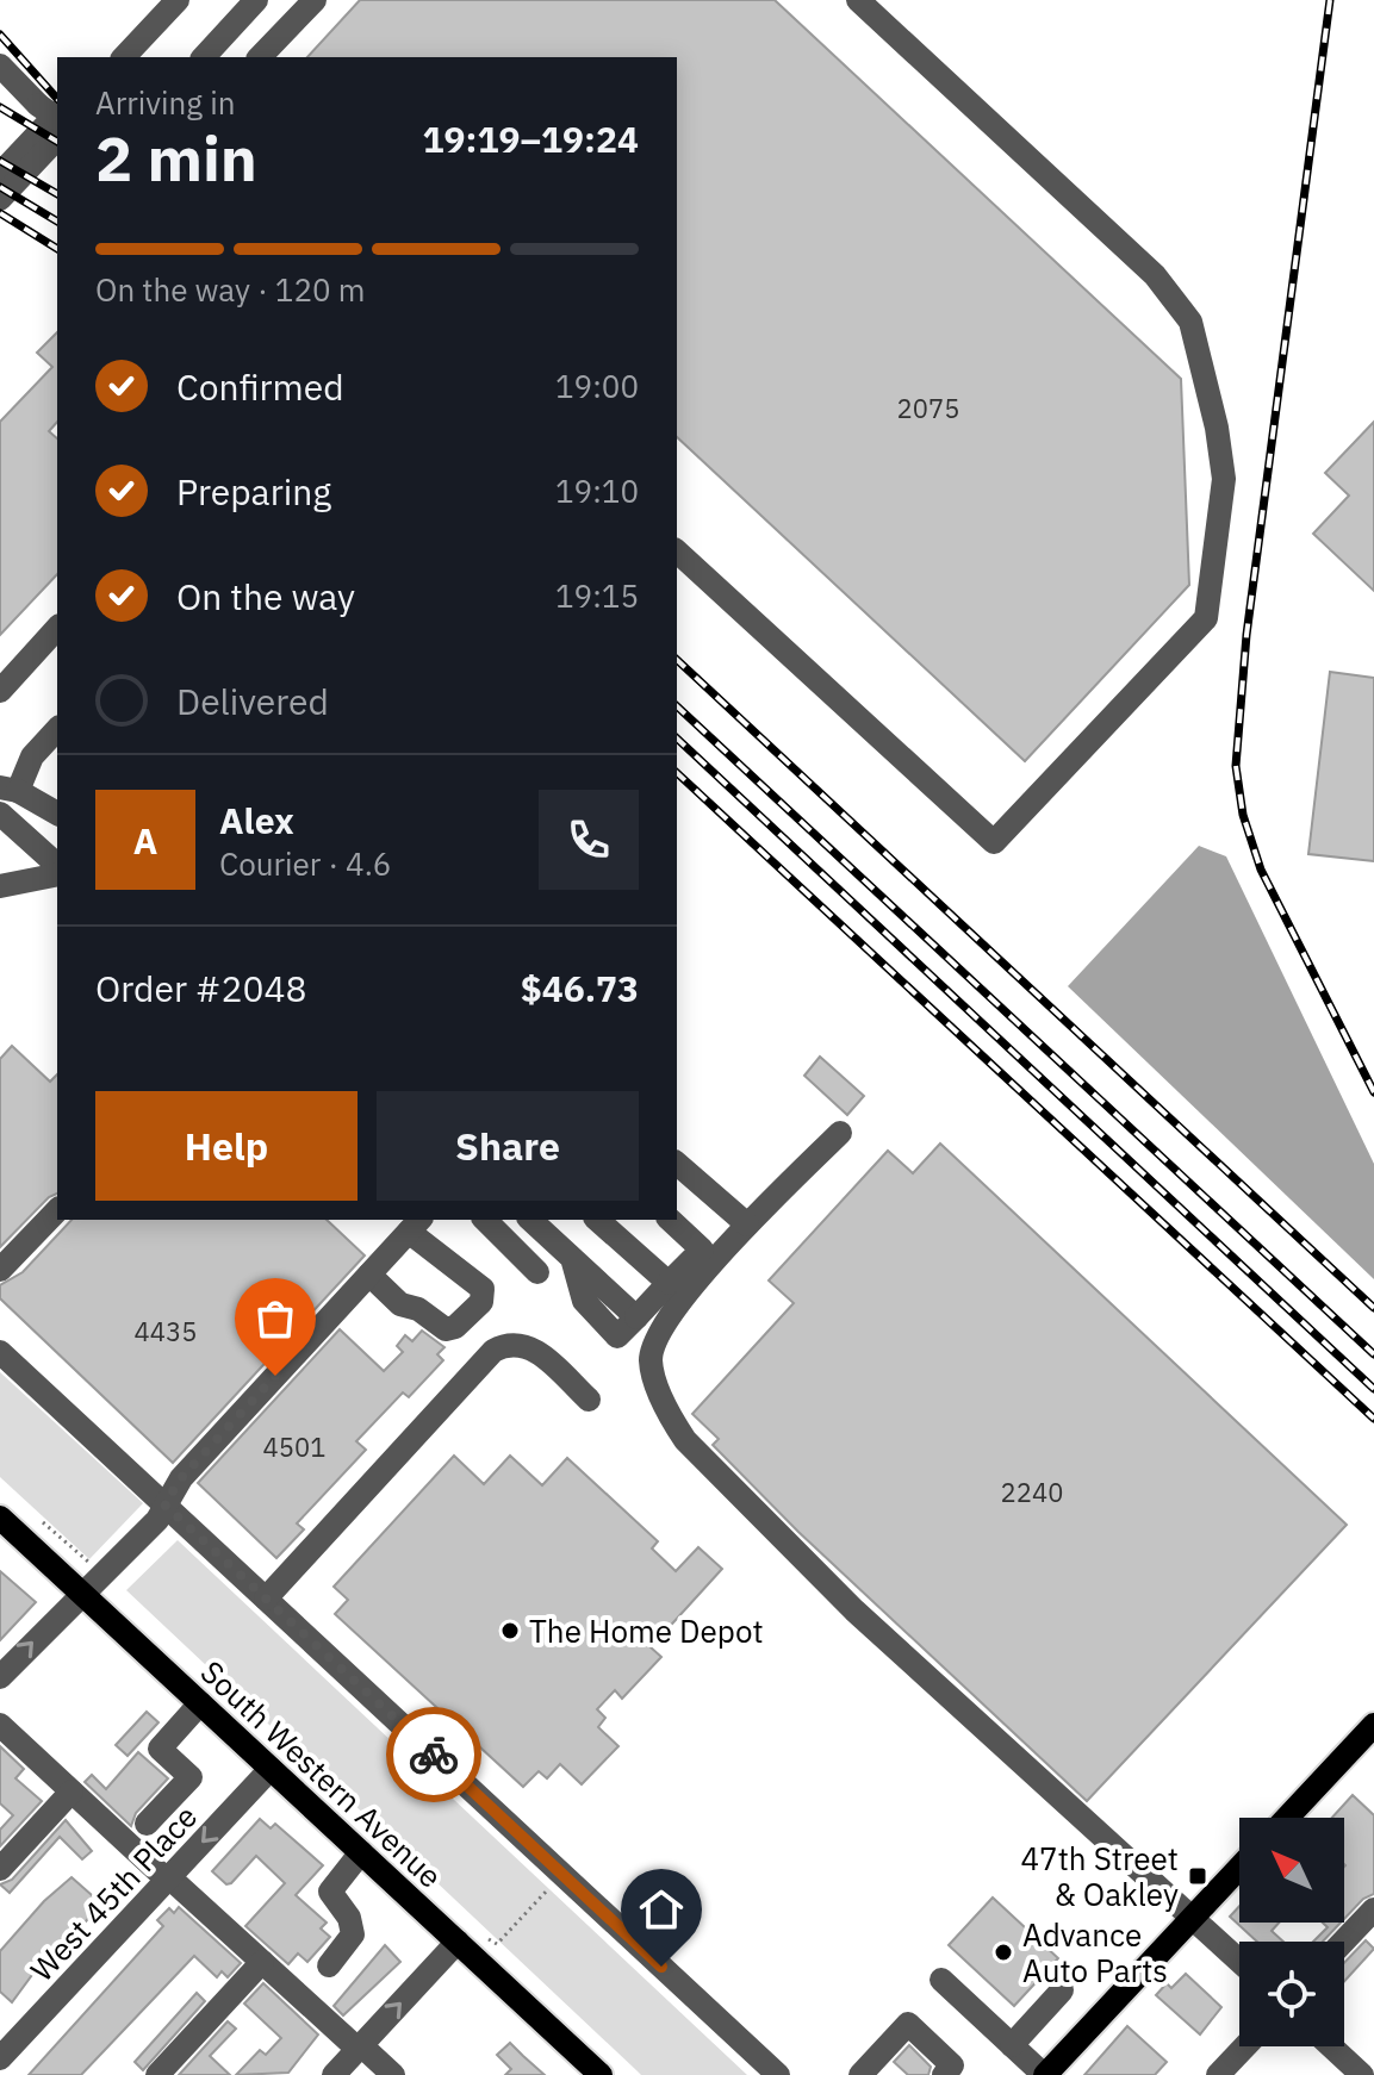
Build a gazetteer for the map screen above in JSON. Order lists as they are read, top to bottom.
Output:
{
  "streets": {
    "main road": ["South Western Avenue"],
    "street": ["West 45th Place"]
  },
  "crossings": [
    ["South Western Avenue", "West 45th Place"]
  ],
  "one_way": ["West 45th Place"],
  "places": {
    "other": ["The Home Depot", "Advance Auto Parts"],
    "transit": ["47th Street & Oakley"]
  },
  "house_numbers": [
    "2075",
    "4435",
    "4501",
    "2240"
  ],
  "north": "top left",
  "page": {
    "heading": ["2 min", "Arriving in", "19:19–19:24"],
    "panel": [
      "Alex",
      "Courier · 4.6",
      "Order #2048",
      "$46.73"
    ],
    "bar": "On the way · 120 m",
    "list": [
      ["Confirmed", "19:00"],
      ["Preparing", "19:10"],
      ["On the way", "19:15"],
      "Delivered"
    ],
    "round": "A",
    "buttons": ["Help", "Share"]
  }
}
